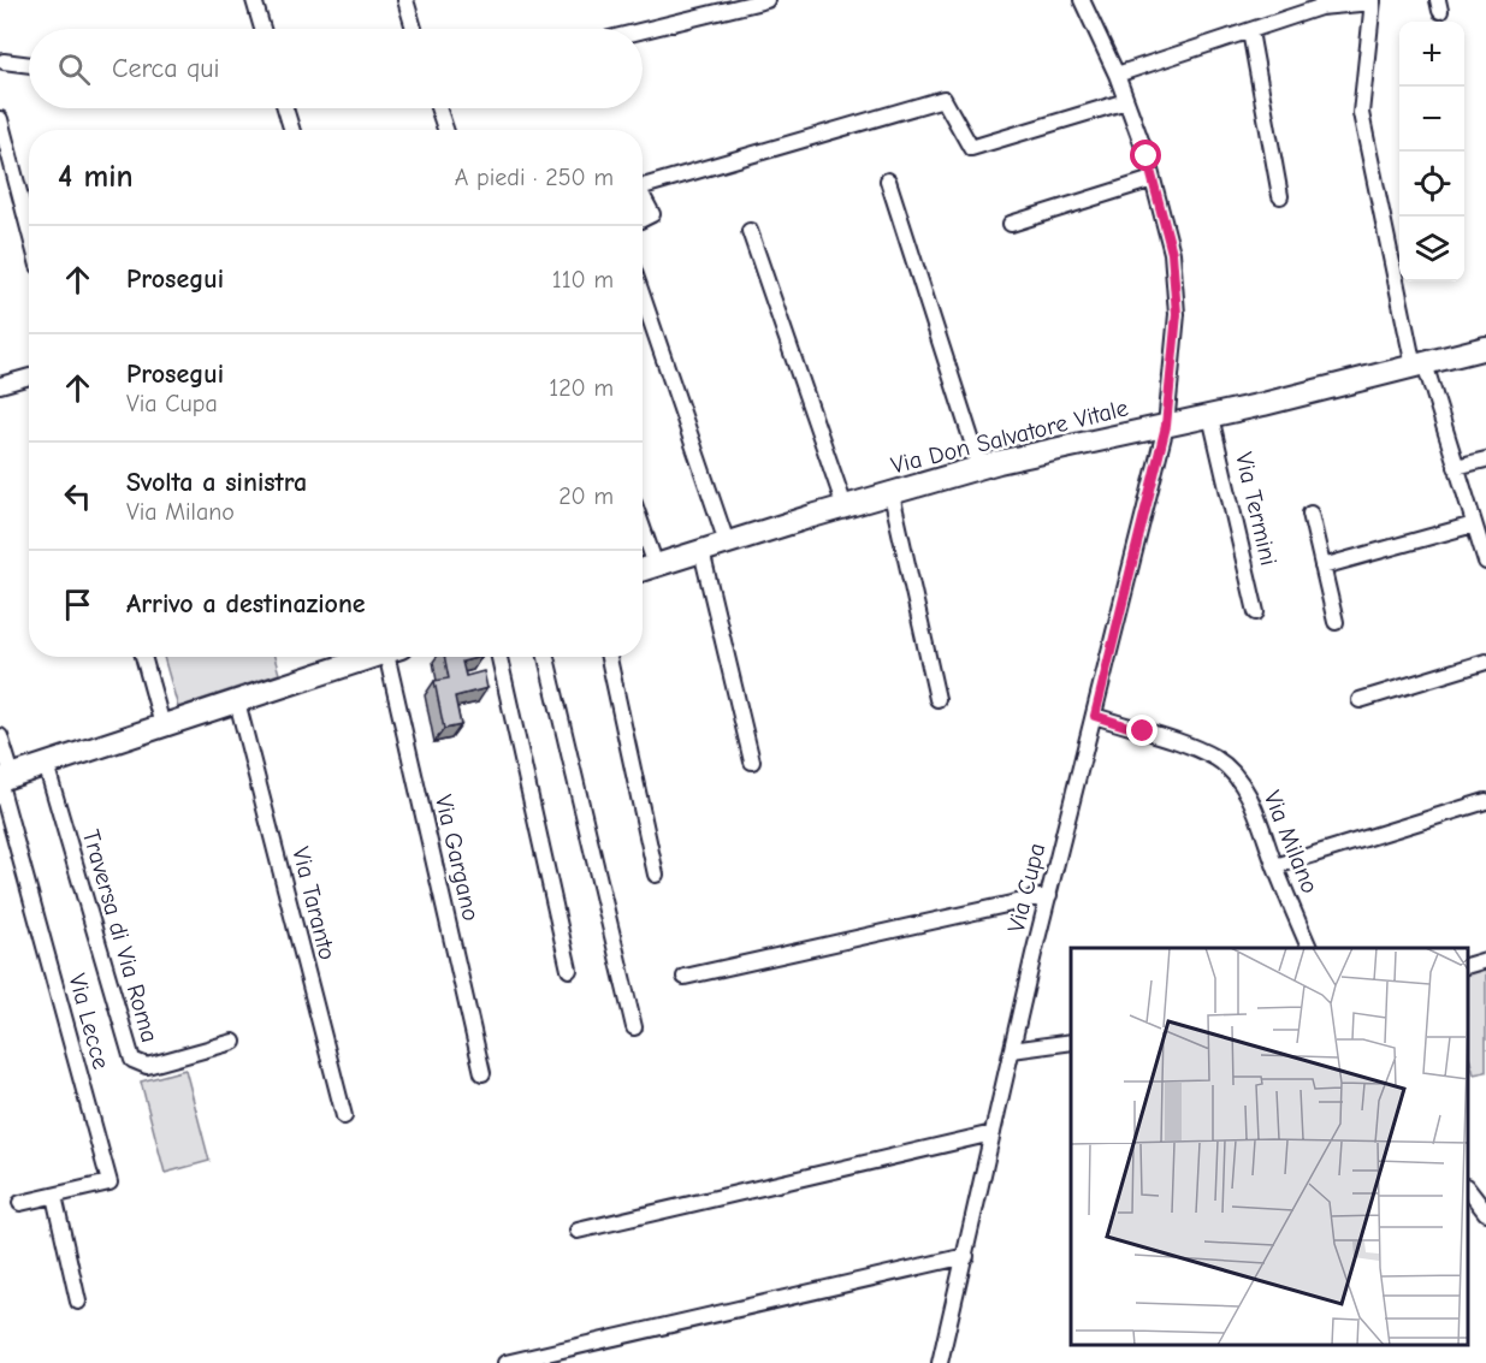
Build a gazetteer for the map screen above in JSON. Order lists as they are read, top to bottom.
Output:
{
  "streets": {
    "street": [
      "Via Don Salvatore Vitale",
      "Via Termini",
      "Via Milano",
      "Via Gargano",
      "Via Cupa",
      "Via Taranto",
      "Traversa di Via Roma",
      "Via Lecce"
    ]
  },
  "crossings": [
    ["Via Don Salvatore Vitale", "Via Termini"],
    ["Via Don Salvatore Vitale", "Via Cupa"],
    ["Via Milano", "Via Cupa"]
  ],
  "page": {
    "map_buttons": ["+", "−"],
    "search": "Cerca qui",
    "heading": ["4 min", "A piedi · 250 m"],
    "list": [
      ["Prosegui", "110 m"],
      ["Prosegui", "Via Cupa", "120 m"],
      ["Svolta a sinistra", "Via Milano", "20 m"],
      "Arrivo a destinazione"
    ]
  }
}
